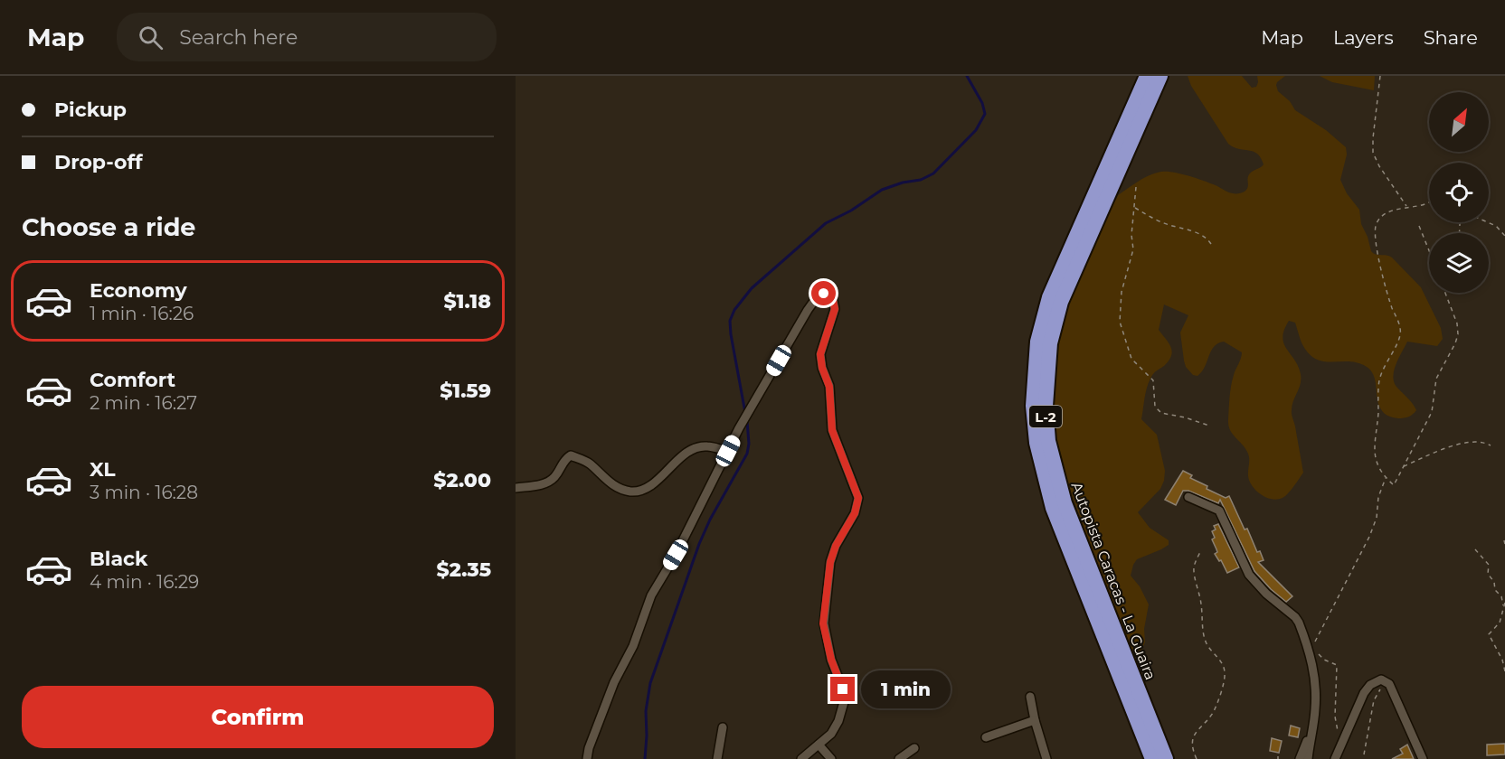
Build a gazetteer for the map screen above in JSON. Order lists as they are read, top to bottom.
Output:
{
  "streets": {
    "highway": ["L-2", "Autopista Caracas - La Guaira"]
  },
  "north": "top right",
  "page": {
    "header": "Map",
    "search": "Search here",
    "nav": ["Map", "Layers", "Share"],
    "banner": ["Pickup", "Drop-off"],
    "heading": "Choose a ride",
    "list": [
      {
        "name": "Economy",
        "note": "1 min · 16:26",
        "value": "$1.18"
      },
      {
        "name": "Comfort",
        "note": "2 min · 16:27",
        "value": "$1.59"
      },
      {
        "name": "XL",
        "note": "3 min · 16:28",
        "value": "$2.00"
      },
      {
        "name": "Black",
        "note": "4 min · 16:29",
        "value": "$2.35"
      }
    ],
    "bubble": "1 min",
    "buttons": "Confirm"
  }
}
